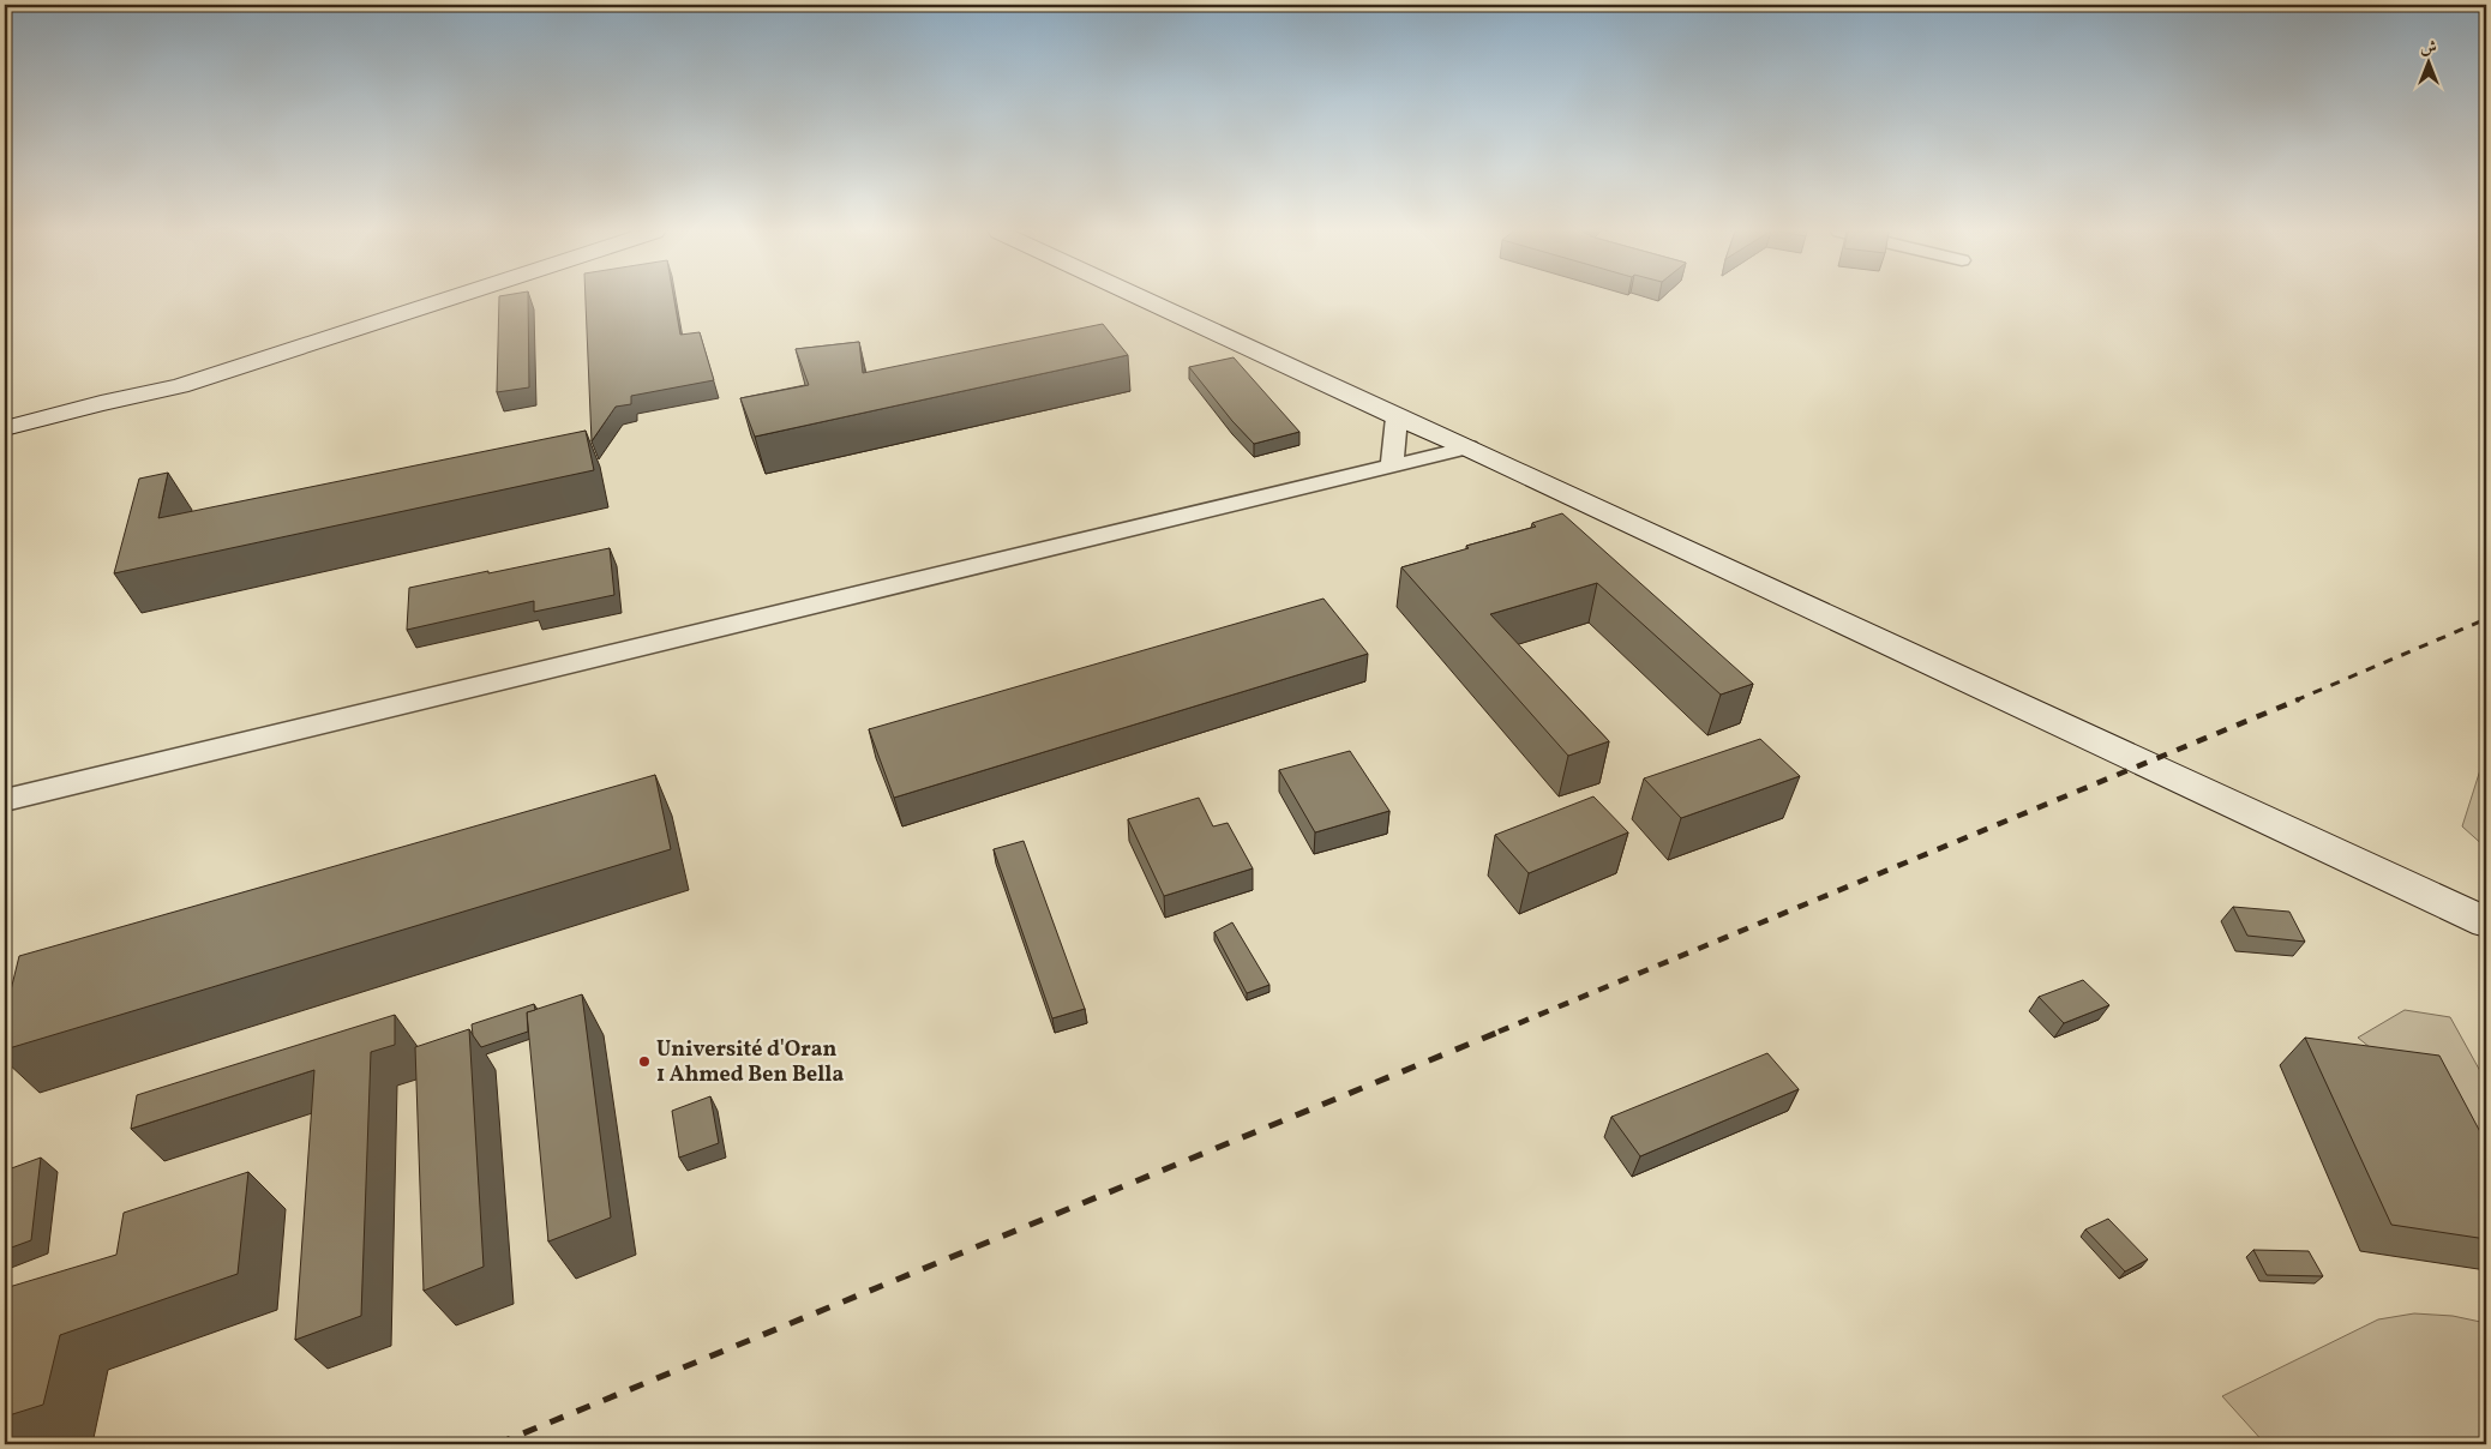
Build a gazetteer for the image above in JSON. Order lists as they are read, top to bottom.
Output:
{
  "places": ["Université d'Oran 1 Ahmed Ben Bella"],
  "north": "top"
}
